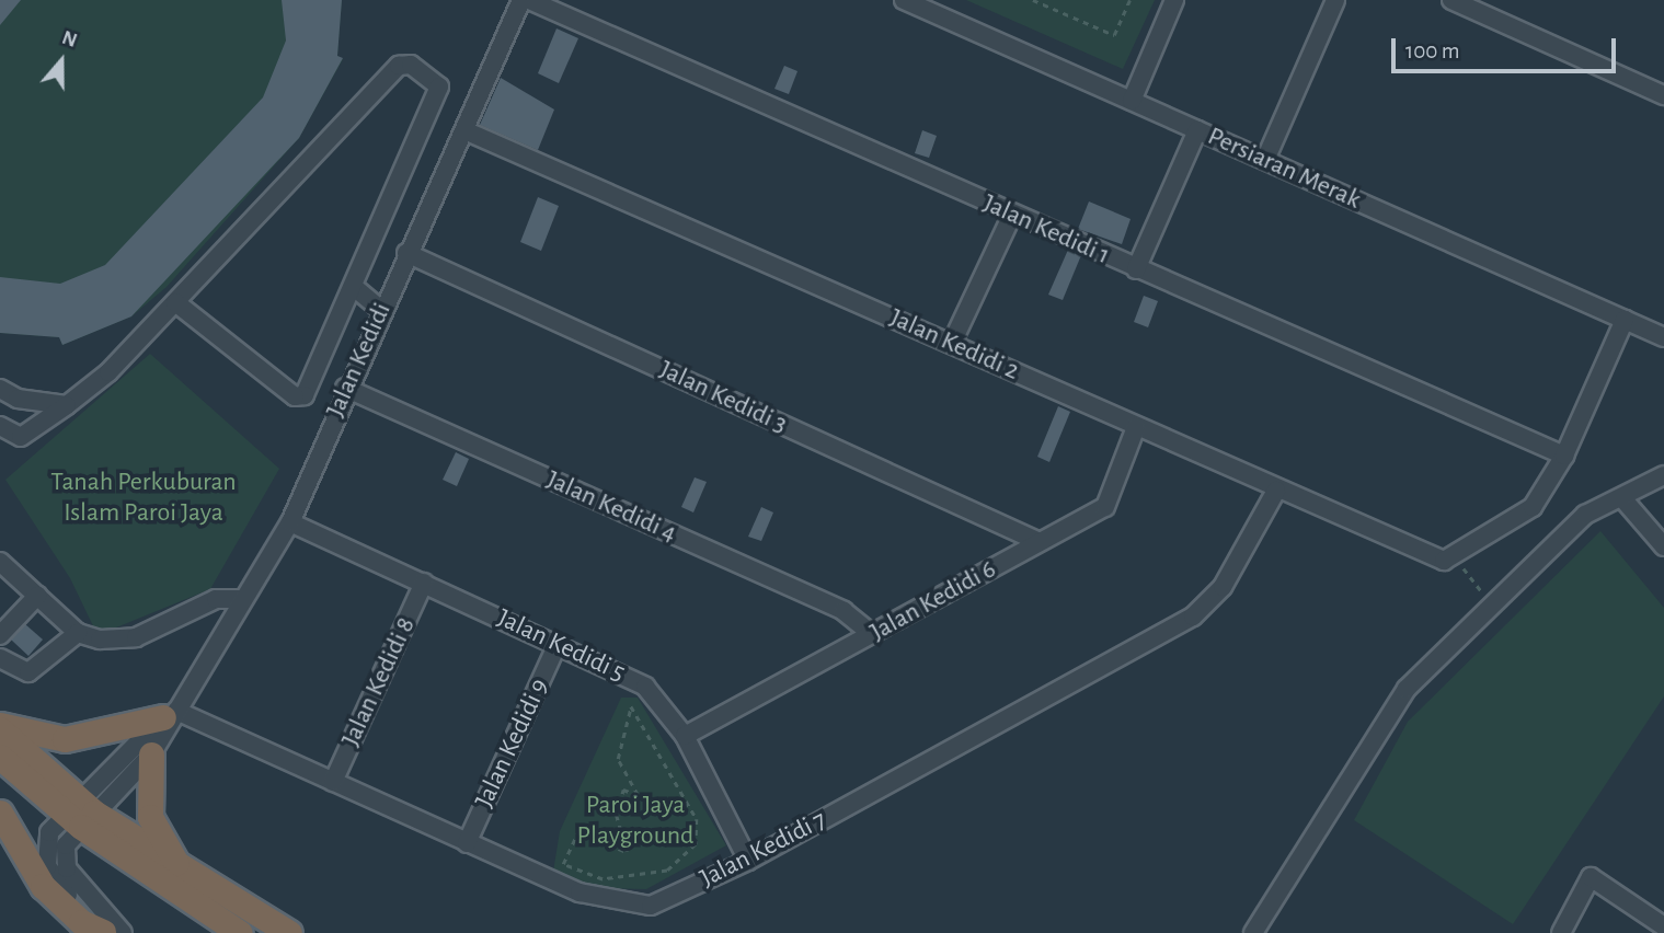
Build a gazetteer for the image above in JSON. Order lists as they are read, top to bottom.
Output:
{
  "streets": {
    "street": [
      "Persiaran Merak",
      "Jalan Kedidi 1",
      "Jalan Kedidi 2",
      "Jalan Kedidi",
      "Jalan Kedidi 3",
      "Jalan Kedidi 4",
      "Jalan Kedidi 6",
      "Jalan Kedidi 5",
      "Jalan Kedidi 8",
      "Jalan Kedidi 9",
      "Jalan Kedidi 7"
    ]
  },
  "crossings": [
    ["Jalan Kedidi 2", "Jalan Kedidi"],
    ["Jalan Kedidi 2", "Jalan Kedidi 6"],
    ["Jalan Kedidi 2", "Jalan Kedidi 7"],
    ["Jalan Kedidi", "Jalan Kedidi 3"],
    ["Jalan Kedidi", "Jalan Kedidi 4"],
    ["Jalan Kedidi", "Jalan Kedidi 5"],
    ["Jalan Kedidi", "Jalan Kedidi 7"],
    ["Jalan Kedidi 3", "Jalan Kedidi 6"],
    ["Jalan Kedidi 4", "Jalan Kedidi 6"],
    ["Jalan Kedidi 6", "Jalan Kedidi 5"],
    ["Jalan Kedidi 5", "Jalan Kedidi 8"],
    ["Jalan Kedidi 5", "Jalan Kedidi 9"],
    ["Jalan Kedidi 5", "Jalan Kedidi 7"],
    ["Jalan Kedidi 8", "Jalan Kedidi 7"],
    ["Jalan Kedidi 9", "Jalan Kedidi 7"]
  ],
  "parks": ["Tanah Perkuburan Islam Paroi Jaya", "Paroi Jaya Playground"],
  "scale_bar": "100 m",
  "north": "top"
}
